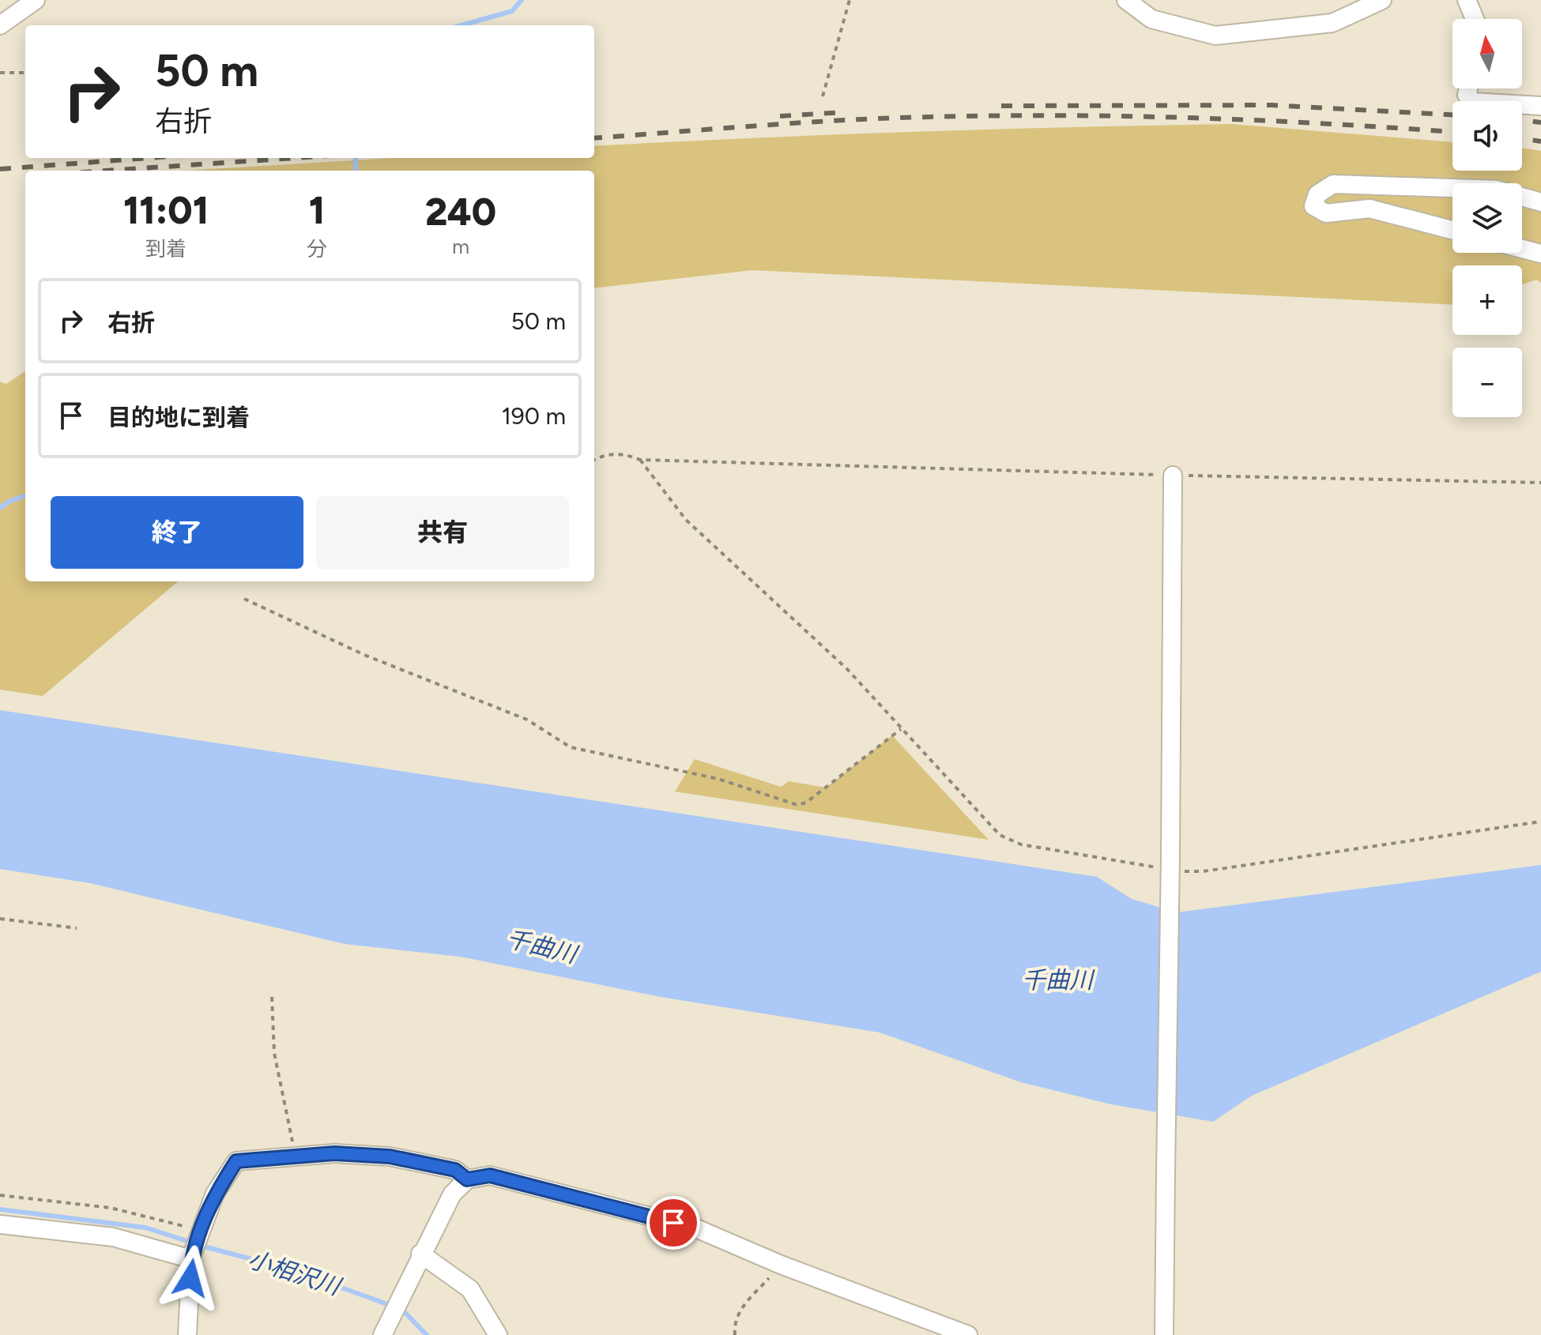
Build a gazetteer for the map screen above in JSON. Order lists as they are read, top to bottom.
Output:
{
  "water": ["千曲川", "小相沢川"],
  "north": "top",
  "page": {
    "map_buttons": ["+", "−"],
    "turn": ["50 m", "右折"],
    "eta": [
      "11:01",
      "到着",
      "1",
      "分",
      "240",
      "m"
    ],
    "list": [
      {
        "name": "右折",
        "value": "50 m"
      },
      {
        "name": "目的地に到着",
        "value": "190 m"
      }
    ],
    "buttons": ["終了", "共有"]
  }
}
